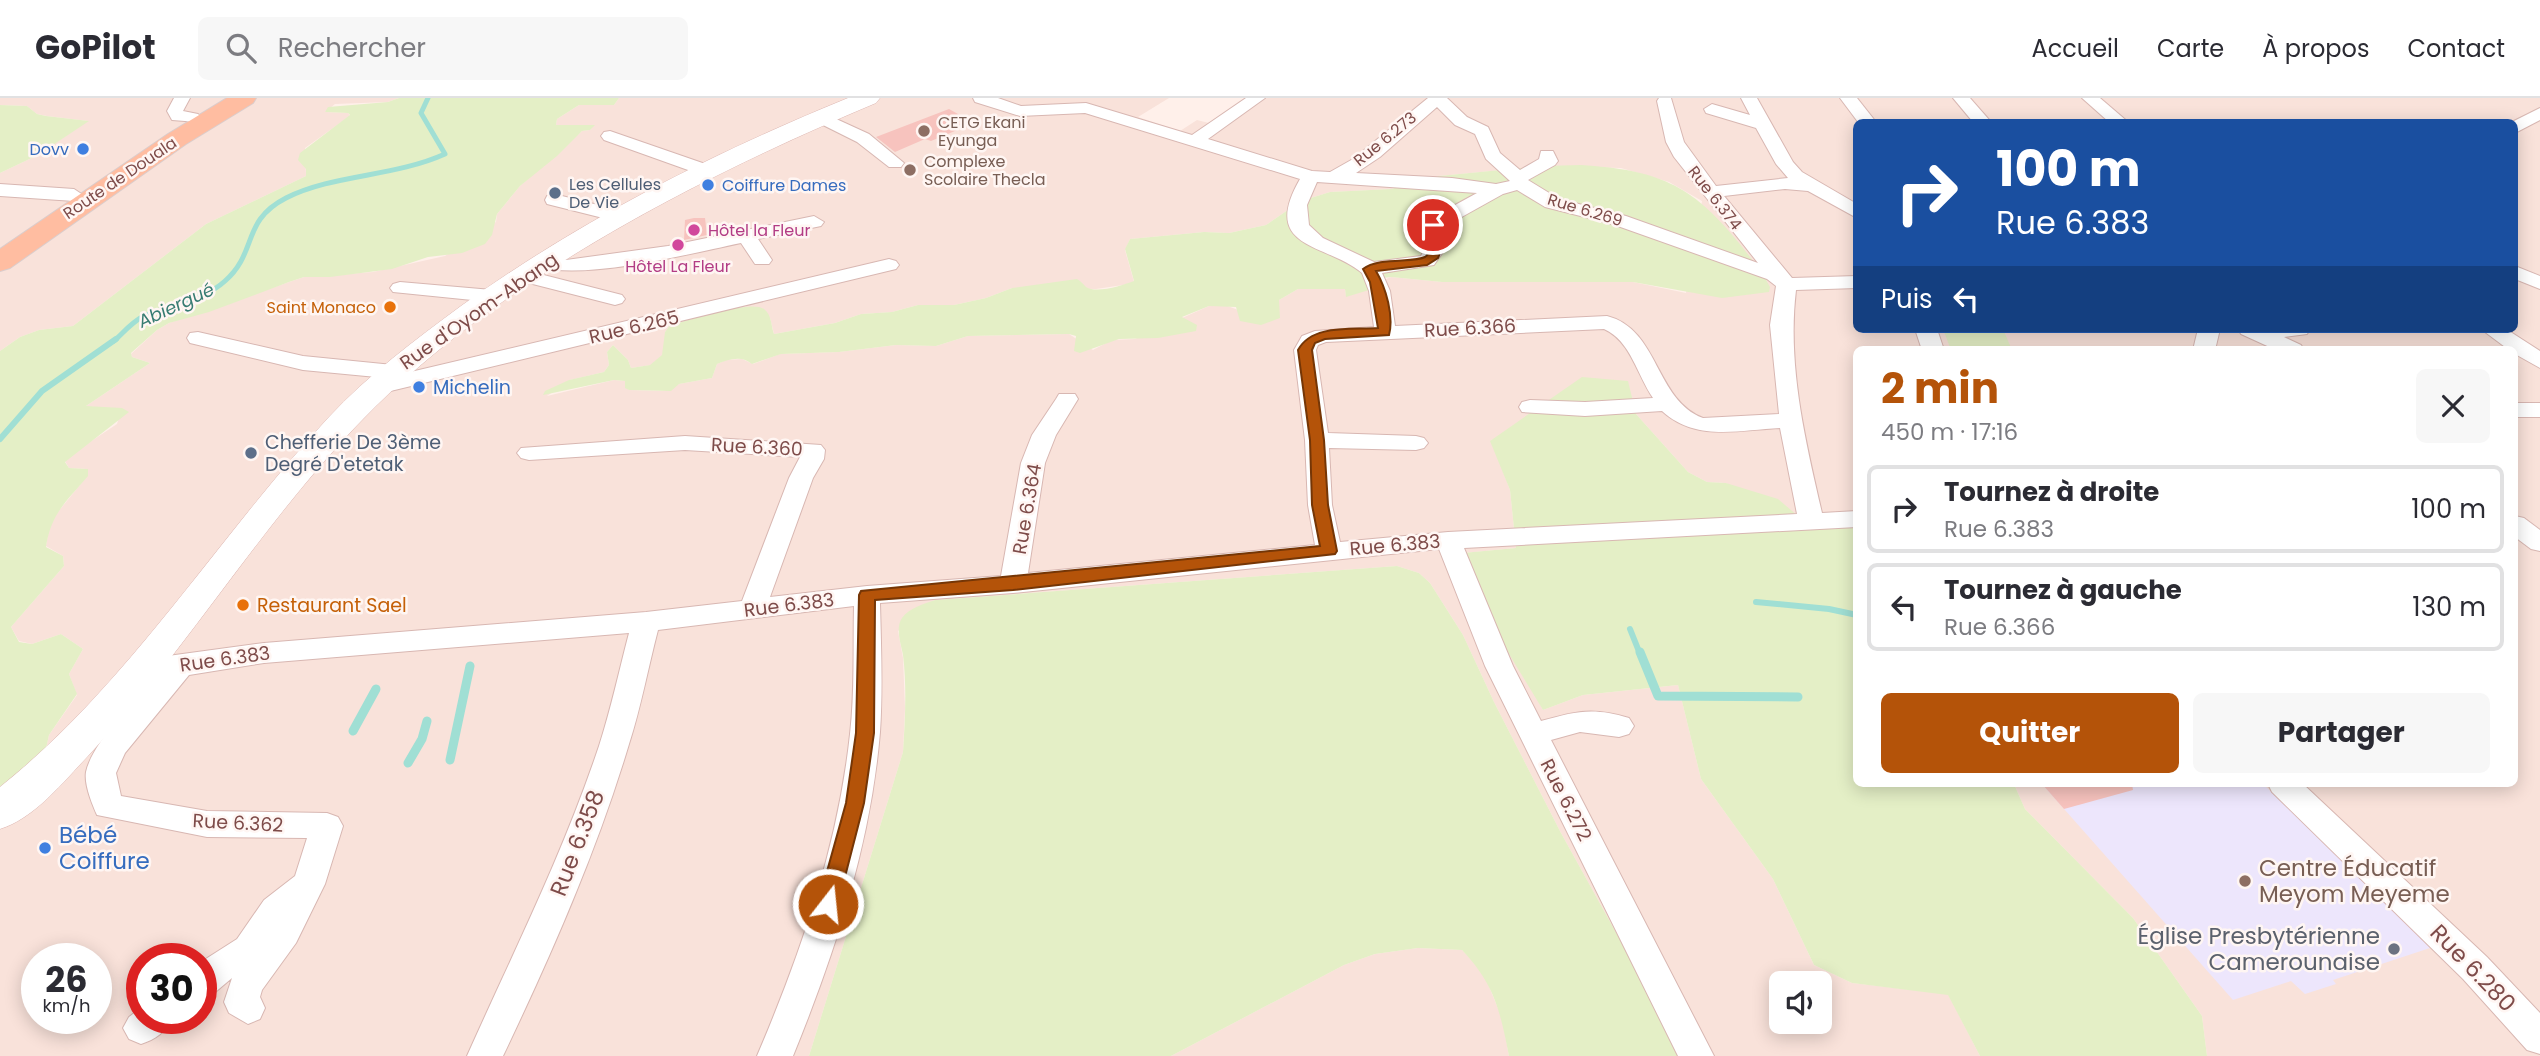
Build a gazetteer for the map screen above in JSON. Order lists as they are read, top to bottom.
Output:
{
  "streets": {
    "main road": ["Route de Douala", "Rue d'Oyom-Abang"],
    "street": [
      "Rue 6.273",
      "Rue 6.374",
      "Rue 6.269",
      "Rue 6.265",
      "Rue 6.366",
      "Rue 6.360",
      "Rue 6.364",
      "Rue 6.383",
      "Rue 6.272",
      "Rue 6.362",
      "Rue 6.358",
      "Rue 6.280"
    ]
  },
  "crossings": [
    ["Rue 6.273", "Rue 6.269"],
    ["Rue 6.374", "Rue 6.269"],
    ["Rue d'Oyom-Abang", "Rue 6.265"],
    ["Rue d'Oyom-Abang", "Rue 6.383"],
    ["Rue 6.366", "Rue 6.383"],
    ["Rue 6.360", "Rue 6.383"],
    ["Rue 6.364", "Rue 6.383"],
    ["Rue 6.383", "Rue 6.272"],
    ["Rue 6.383", "Rue 6.362"],
    ["Rue 6.383", "Rue 6.358"]
  ],
  "water": ["Abiergué"],
  "places": [
    "CETG Ekani Eyunga",
    "Dovv",
    "Complexe Scolaire Thecla",
    "Coiffure Dames",
    "Les Cellules De Vie",
    "Hôtel la Fleur",
    "Hôtel La Fleur",
    "Saint Monaco",
    "Michelin",
    "Chefferie De 3ème Degré D'etetak",
    "Restaurant Sael",
    "Bébé Coiffure",
    "Centre Éducatif Meyom Meyeme",
    "Église Presbytérienne Camerounaise"
  ],
  "page": {
    "header": "GoPilot",
    "search": "Rechercher",
    "nav": [
      "Accueil",
      "Carte",
      "À propos",
      "Contact"
    ],
    "turn": ["100 m", "Rue 6.383"],
    "then": "Puis",
    "heading": ["2 min", "450 m · 17:16"],
    "list": [
      {
        "name": "Tournez à droite",
        "note": "Rue 6.383",
        "value": "100 m"
      },
      {
        "name": "Tournez à gauche",
        "note": "Rue 6.366",
        "value": "130 m"
      }
    ],
    "buttons": ["Quitter", "Partager"],
    "speed": "26 km/h",
    "limit": "30"
  }
}
